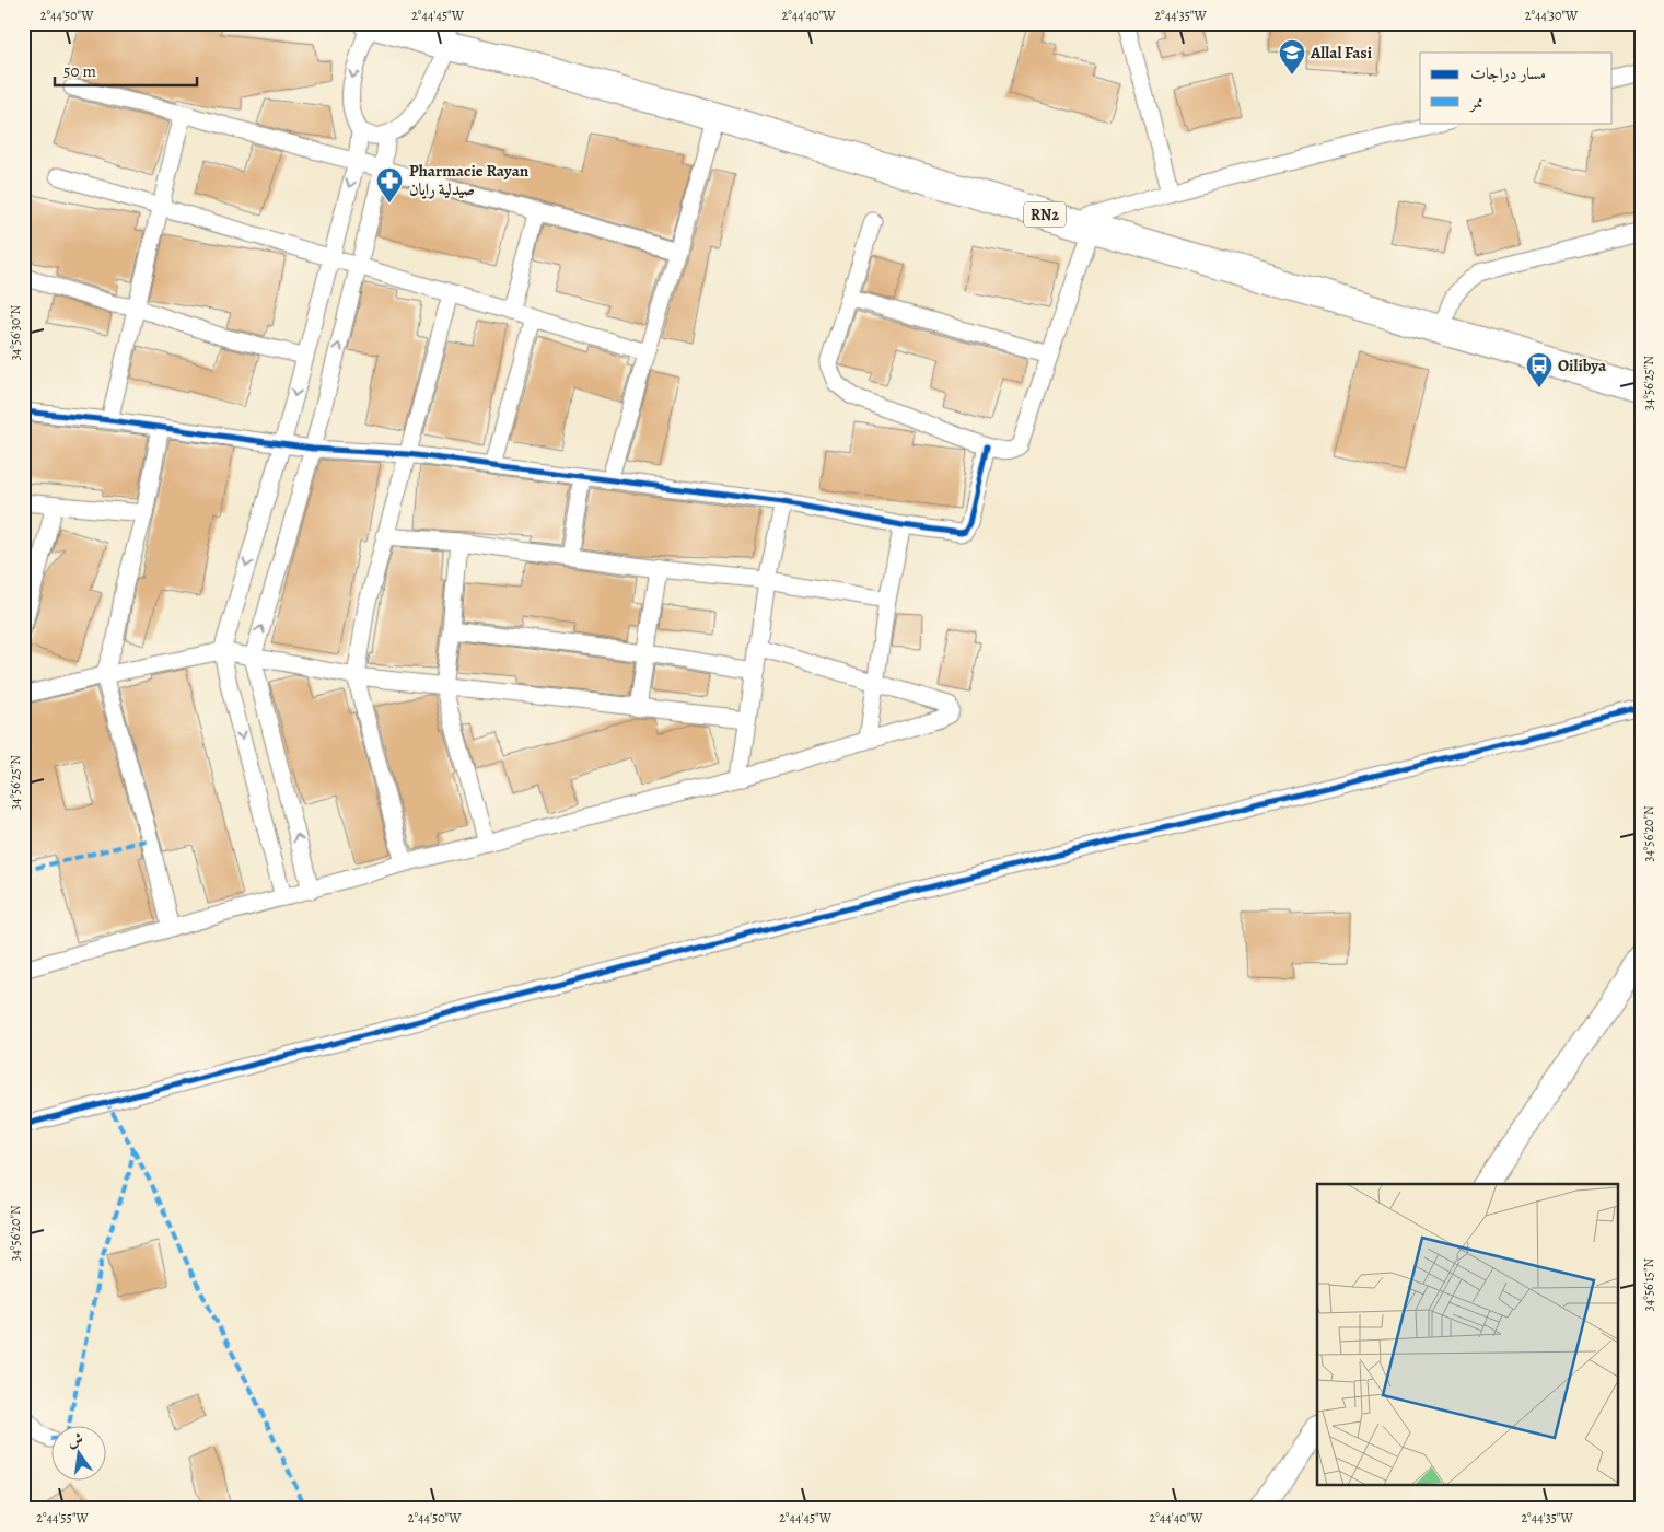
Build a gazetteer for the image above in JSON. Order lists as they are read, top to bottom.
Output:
{
  "streets": {
    "highway": ["RN2"]
  },
  "places": {
    "school or university": ["Allal Fasi"],
    "pharmacy": ["Pharmacie Rayan صيدلية رايان"],
    "bus stop": ["Oilibya"]
  },
  "legend": ["مسار دراجات", "ممر"],
  "scale_bar": "50 m",
  "north": "top",
  "coordinates": [
    "2°44'50\"W",
    "2°44'45\"W",
    "2°44'40\"W",
    "2°44'35\"W",
    "2°44'30\"W",
    "34°56'30\"N",
    "34°56'25\"N",
    "34°56'20\"N",
    "34°56'15\"N",
    "2°44'55\"W"
  ]
}
